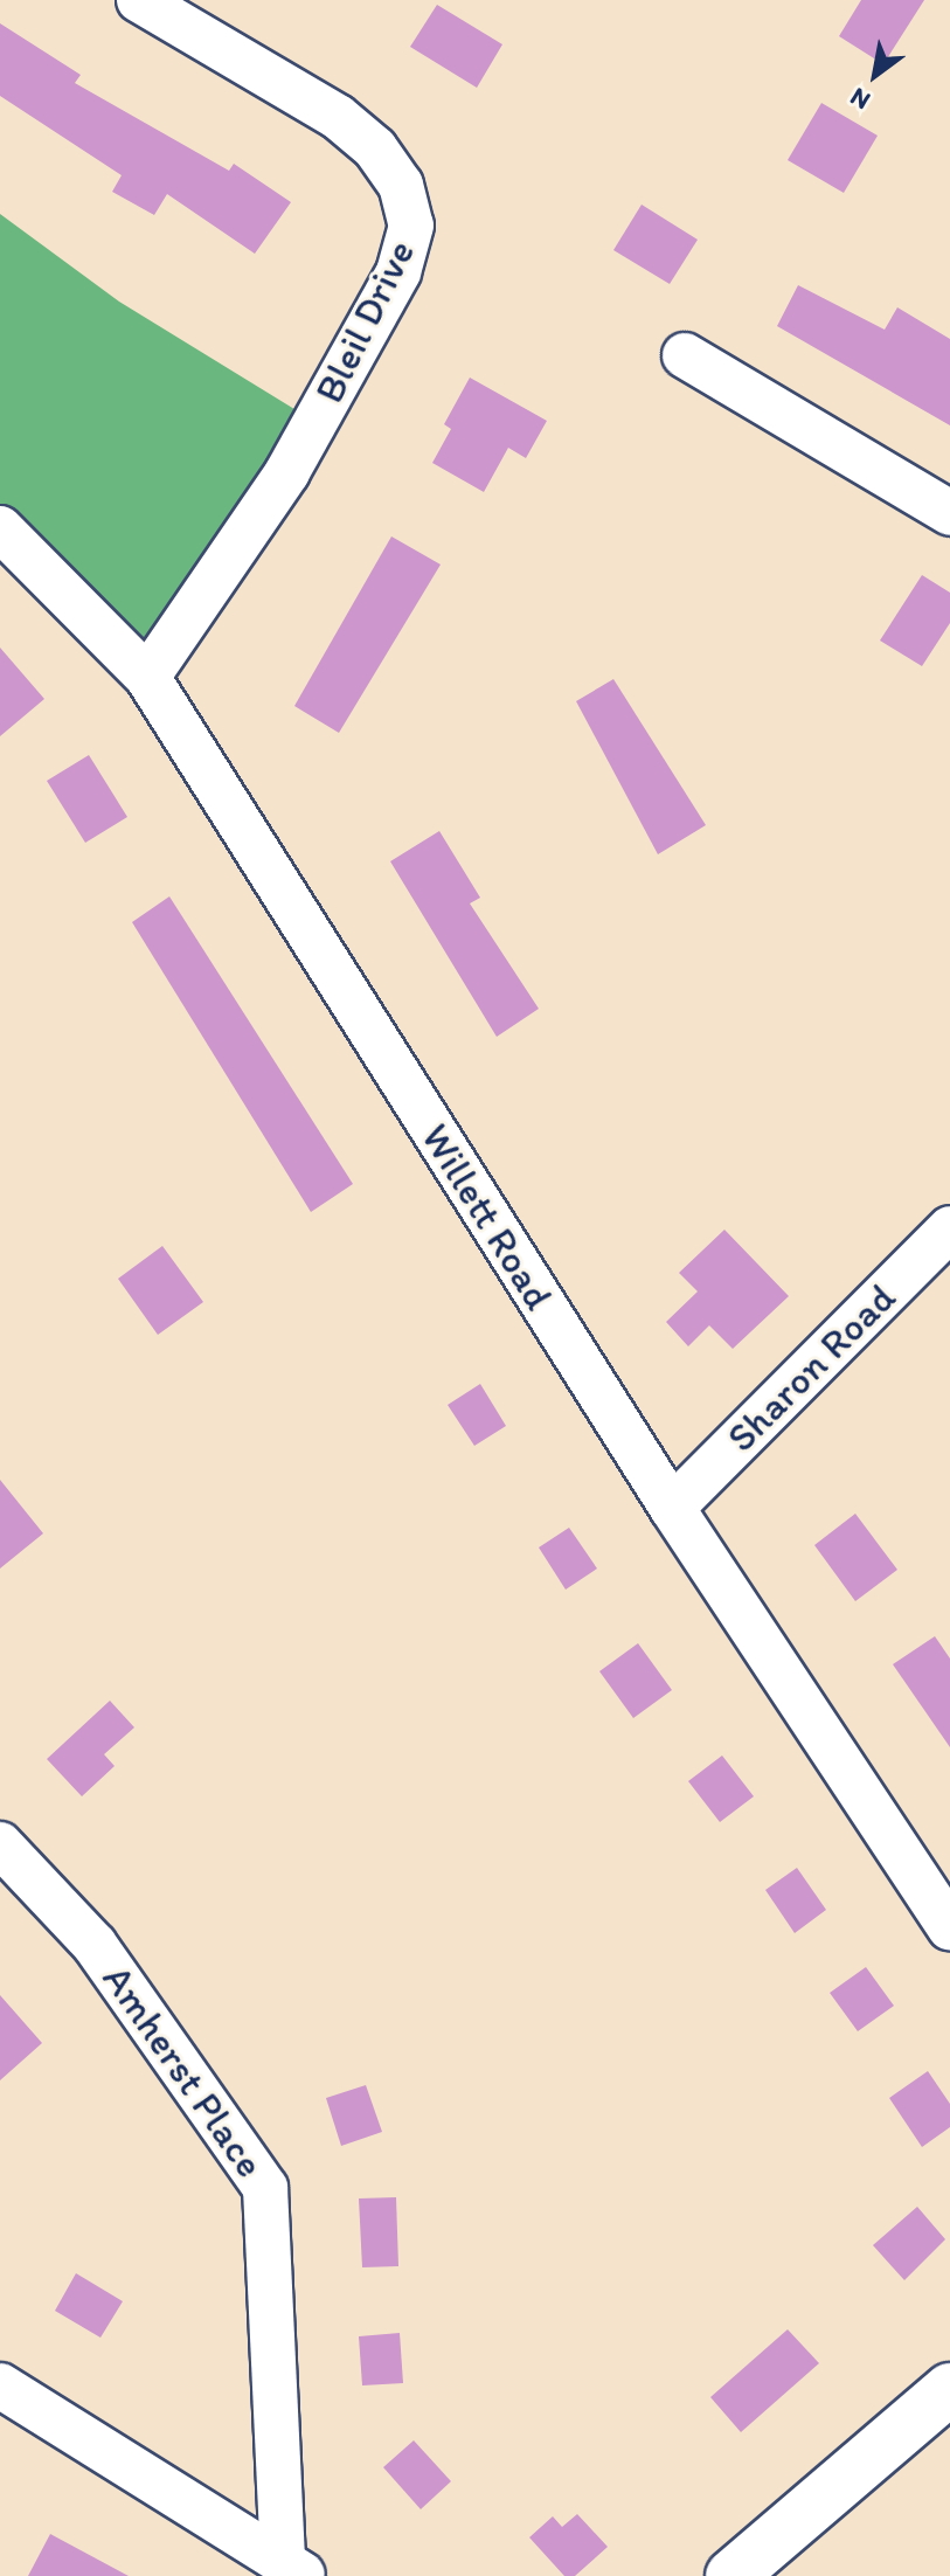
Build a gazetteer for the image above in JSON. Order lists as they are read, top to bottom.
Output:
{
  "streets": {
    "street": [
      "Bleil Drive",
      "Willett Road",
      "Sharon Road",
      "Amherst Place"
    ]
  },
  "crossings": [
    ["Bleil Drive", "Willett Road"],
    ["Willett Road", "Sharon Road"]
  ],
  "north": "bottom left"
}
